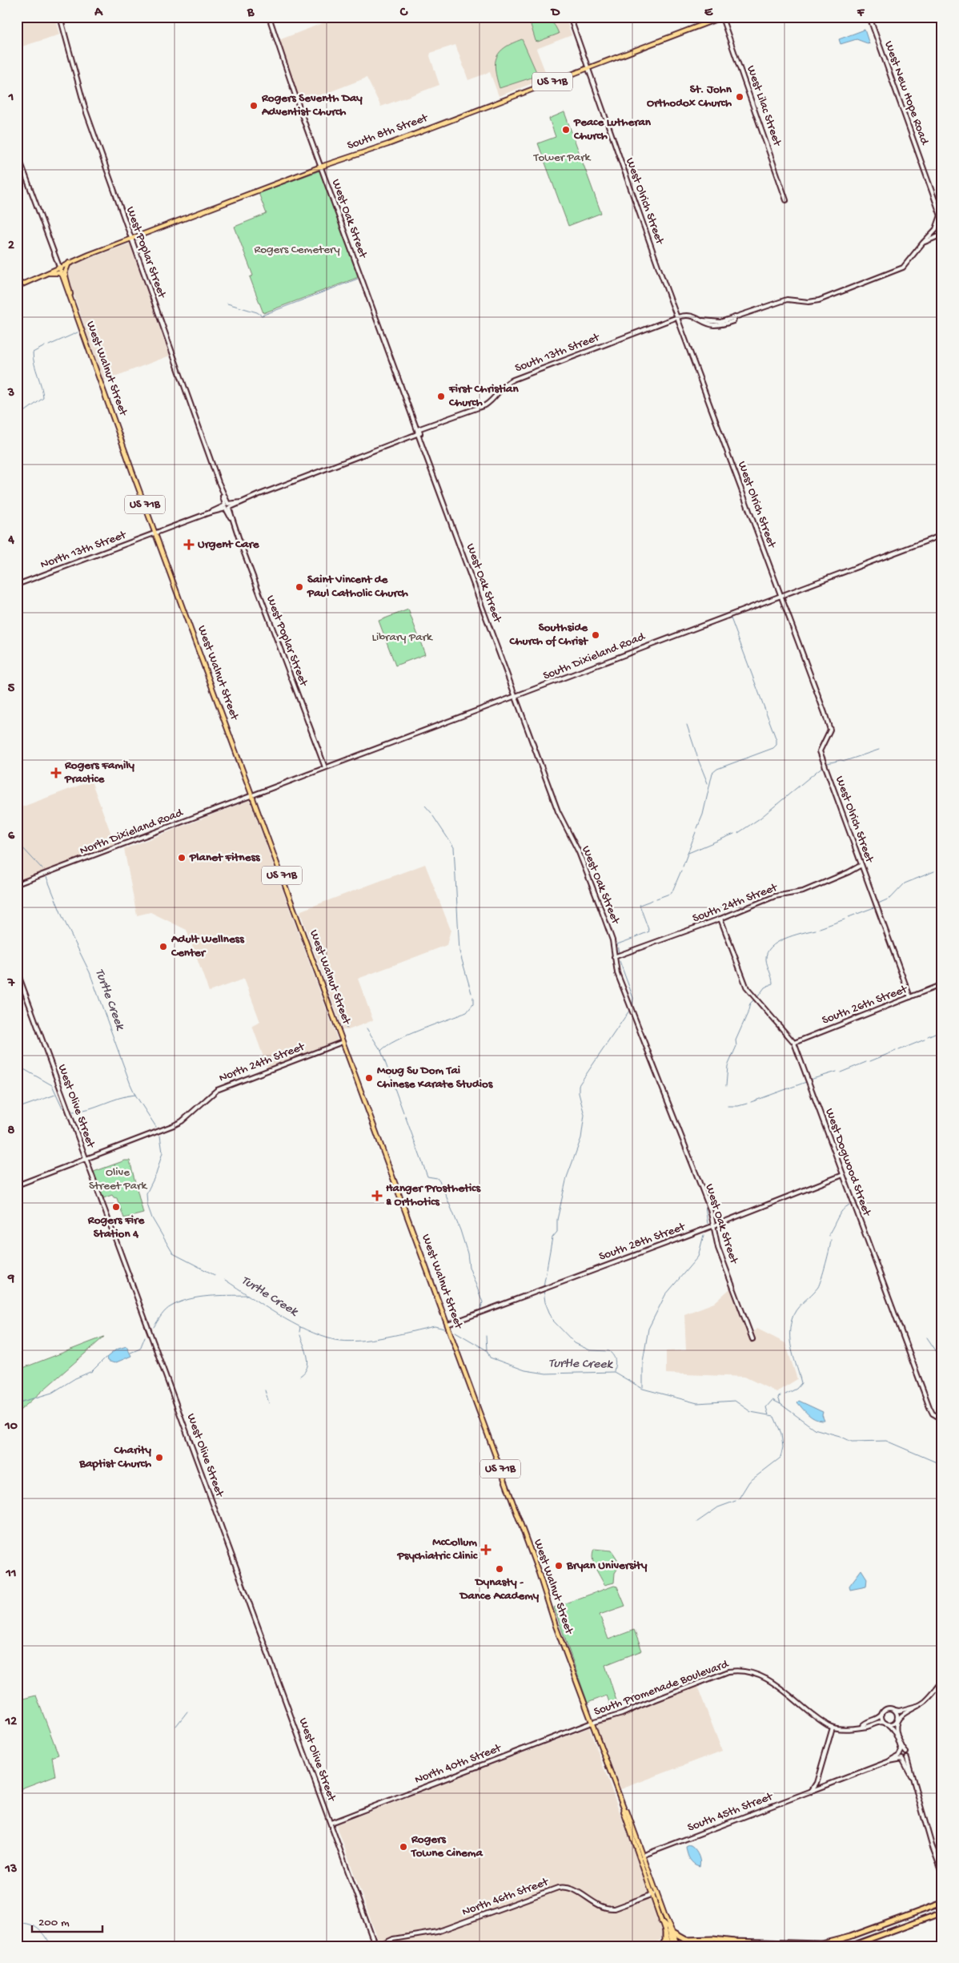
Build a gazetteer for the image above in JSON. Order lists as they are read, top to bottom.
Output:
{
  "streets": {
    "main road": ["US 71B", "South 8th Street", "West Walnut Street"],
    "street": [
      "West New Hope Road",
      "West Lilac Street",
      "West Olrich Street",
      "West Oak Street",
      "West Poplar Street",
      "South 13th Street",
      "North 13th Street",
      "South Dixieland Road",
      "North Dixieland Road",
      "South 24th Street",
      "South 26th Street",
      "North 24th Street",
      "West Olive Street",
      "West Dogwood Street",
      "South 28th Street",
      "South Promenade Boulevard",
      "North 40th Street",
      "South 45th Street",
      "North 46th Street"
    ]
  },
  "crossings": [
    ["US 71B", "South 8th Street"],
    ["US 71B", "West Walnut Street"],
    ["West Lilac Street", "South 8th Street"],
    ["South 8th Street", "West Olrich Street"],
    ["South 8th Street", "West Oak Street"],
    ["South 8th Street", "West Poplar Street"],
    ["South 8th Street", "West Walnut Street"],
    ["West Olrich Street", "South 13th Street"],
    ["West Olrich Street", "South Dixieland Road"],
    ["West Olrich Street", "South 24th Street"],
    ["West Olrich Street", "South 26th Street"],
    ["West Oak Street", "South 13th Street"],
    ["West Oak Street", "South Dixieland Road"],
    ["West Oak Street", "South 24th Street"],
    ["West Oak Street", "South 28th Street"],
    ["West Poplar Street", "South 13th Street"],
    ["West Poplar Street", "South Dixieland Road"],
    ["South 13th Street", "West Walnut Street"],
    ["South 13th Street", "North 13th Street"],
    ["West Walnut Street", "North 13th Street"],
    ["West Walnut Street", "South Dixieland Road"],
    ["West Walnut Street", "North Dixieland Road"],
    ["West Walnut Street", "North 24th Street"],
    ["West Walnut Street", "South 28th Street"],
    ["West Walnut Street", "South Promenade Boulevard"],
    ["West Walnut Street", "North 40th Street"],
    ["West Walnut Street", "South 45th Street"],
    ["West Walnut Street", "North 46th Street"],
    ["South Dixieland Road", "North Dixieland Road"],
    ["South 24th Street", "West Dogwood Street"],
    ["South 26th Street", "West Dogwood Street"],
    ["North 24th Street", "West Olive Street"],
    ["West Olive Street", "North 40th Street"],
    ["West Olive Street", "North 46th Street"],
    ["West Dogwood Street", "South 28th Street"],
    ["South Promenade Boulevard", "North 40th Street"]
  ],
  "water": ["Turtle Creek"],
  "parks": [
    "Tower Park",
    "Rogers Cemetery",
    "Library Park",
    "Olive Street Park"
  ],
  "places": {
    "other": [
      "St. John Orthodox Church",
      "Rogers Seventh Day Adventist Church",
      "Peace Lutheran Church",
      "First Christian Church",
      "Saint Vincent de Paul Catholic Church",
      "Southside Church of Christ",
      "Planet Fitness",
      "Adult Wellness Center",
      "Moug Su Dom Tai Chinese Karate Studios",
      "Rogers Fire Station 4",
      "Charity Baptist Church",
      "Bryan University",
      "Dynasty - Dance Academy",
      "Rogers Towne Cinema"
    ],
    "health": [
      "Urgent Care",
      "Rogers Family Practice",
      "Hanger Prosthetics & Orthotics",
      "McCollum Psychiatric Clinic"
    ]
  },
  "scale_bar": "200 m",
  "grid": {
    "columns": [
      "A",
      "B",
      "C",
      "D",
      "E",
      "F"
    ],
    "rows": [
      "1",
      "2",
      "3",
      "4",
      "5",
      "6",
      "7",
      "8",
      "9",
      "10",
      "11",
      "12",
      "13"
    ]
  }
}
